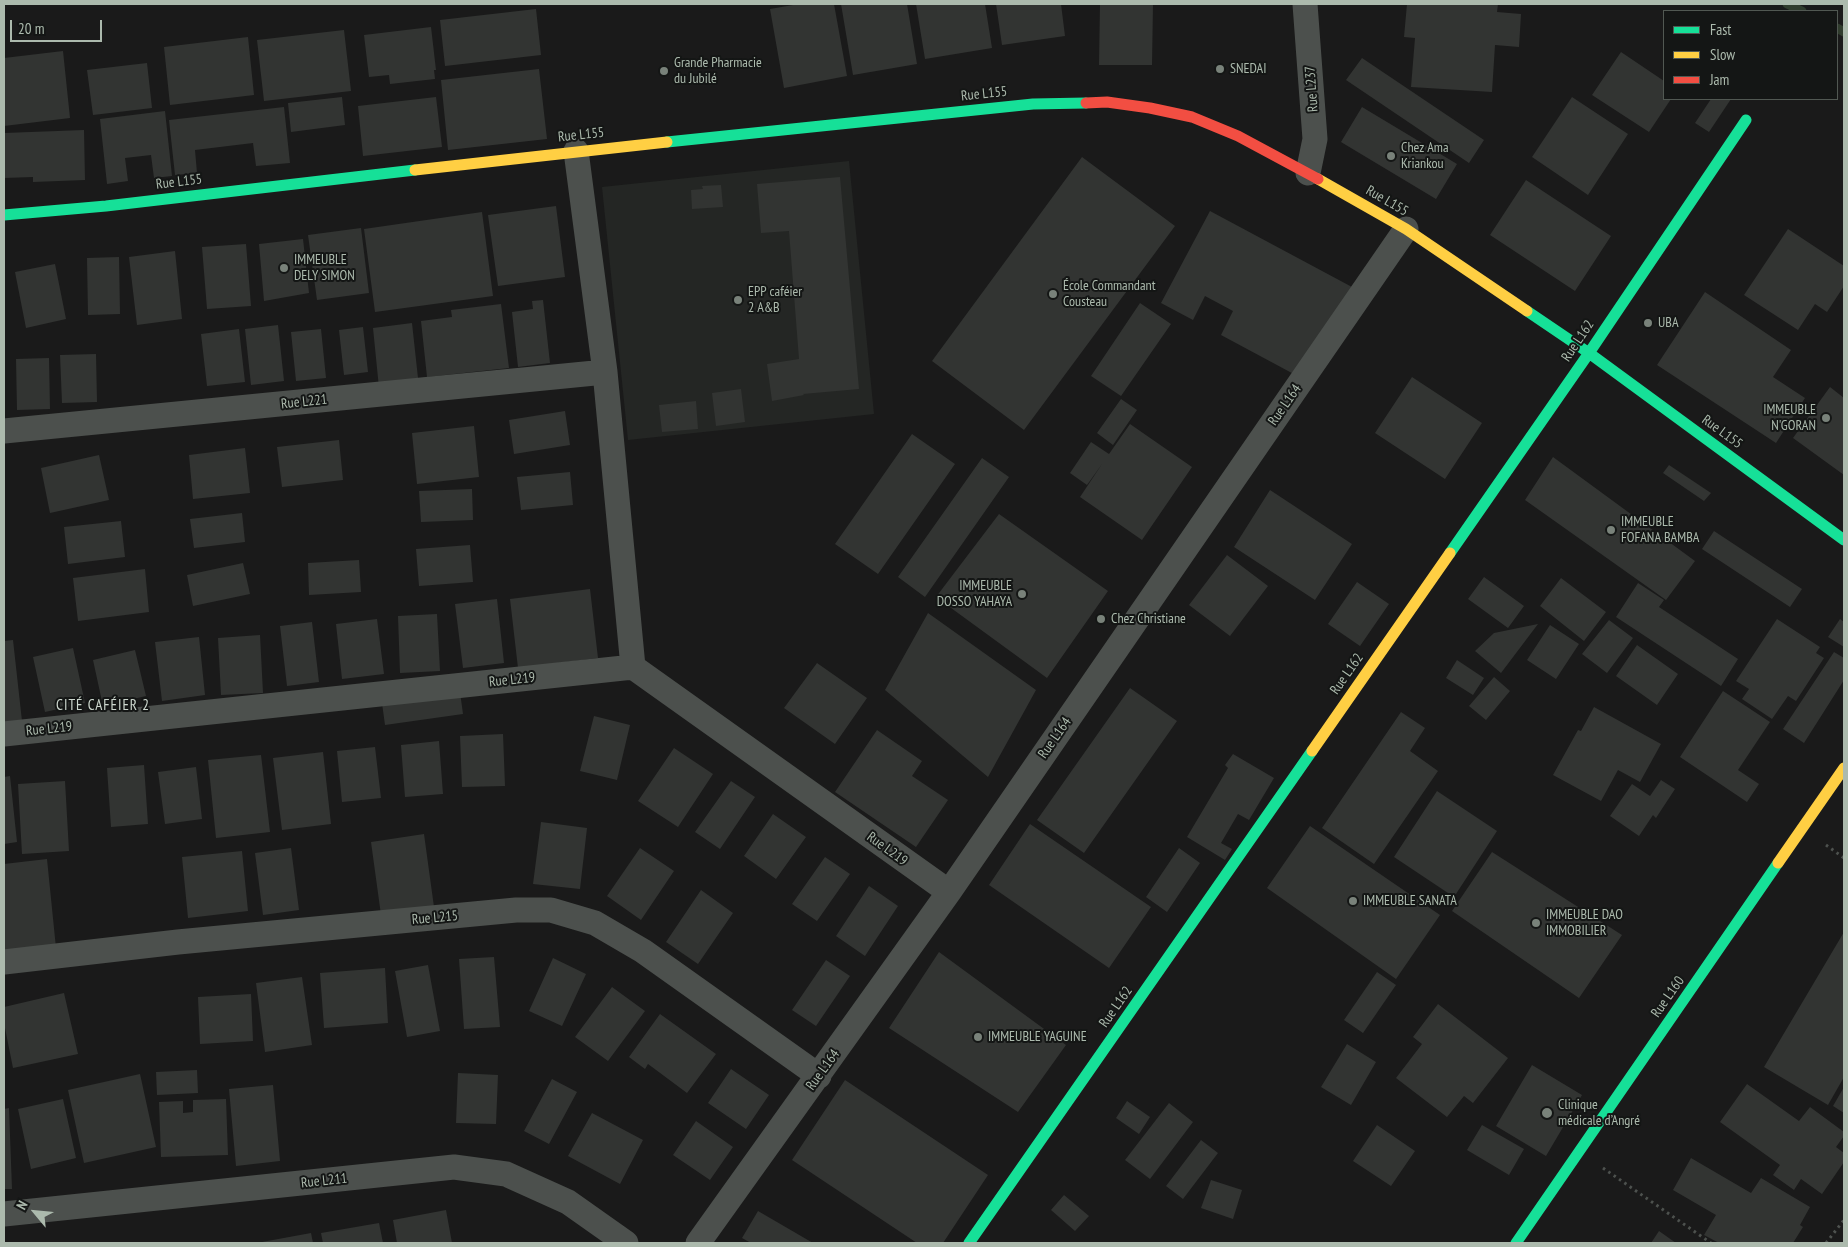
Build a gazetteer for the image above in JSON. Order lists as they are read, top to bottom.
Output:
{
  "streets": {
    "street": [
      "Rue L237",
      "Rue L155",
      "Rue L162",
      "Rue L221",
      "Rue L164",
      "Rue L219",
      "Rue L215",
      "Rue L160",
      "Rue L211"
    ]
  },
  "crossings": [
    ["Rue L237", "Rue L155"],
    ["Rue L155", "Rue L162"],
    ["Rue L155", "Rue L164"],
    ["Rue L164", "Rue L219"],
    ["Rue L164", "Rue L215"]
  ],
  "districts": ["CITÉ CAFÉIER 2"],
  "places": [
    "SNEDAI",
    "Grande Pharmacie du Jubilé",
    "Chez Ama Kriankou",
    "IMMEUBLE DELY SIMON",
    "École Commandant Cousteau",
    "EPP caféier 2 A&B",
    "UBA",
    "IMMEUBLE N'GORAN",
    "IMMEUBLE FOFANA BAMBA",
    "IMMEUBLE DOSSO YAHAYA",
    "Chez Christiane",
    "IMMEUBLE SANATA",
    "IMMEUBLE DAO IMMOBILIER",
    "IMMEUBLE YAGUINE",
    "Clinique médicale d’Angré"
  ],
  "legend": ["Fast", "Slow", "Jam"],
  "scale_bar": "20 m",
  "north": "top left"
}
